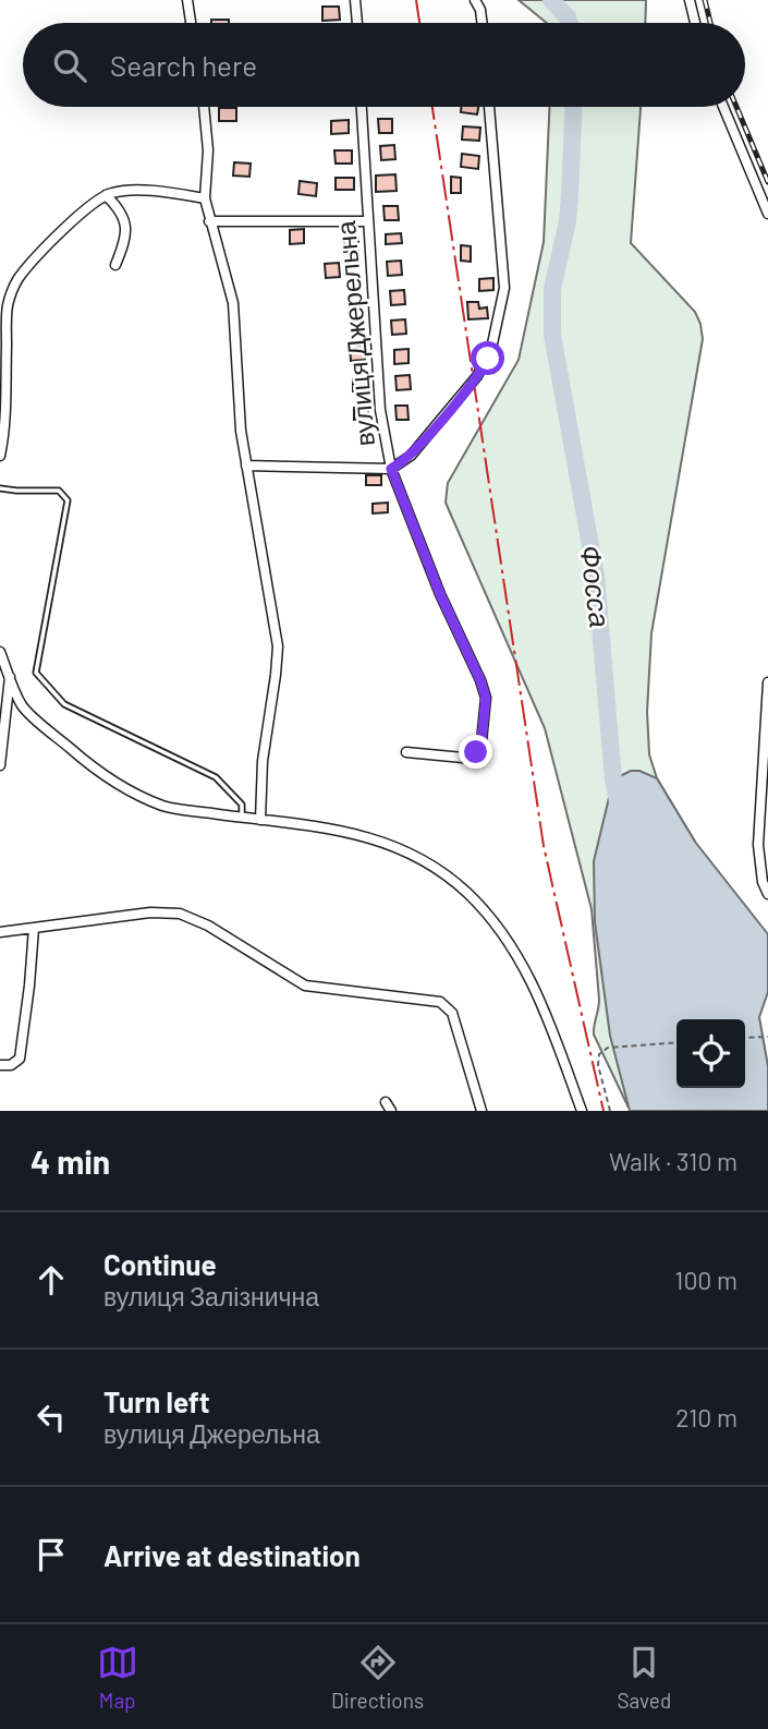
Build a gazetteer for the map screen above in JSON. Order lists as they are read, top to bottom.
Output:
{
  "streets": {
    "street": ["вулиця Джерельна"]
  },
  "water": ["Фосса"],
  "page": {
    "search": "Search here",
    "heading": ["4 min", "Walk · 310 m"],
    "list": [
      ["Continue", "вулиця Залізнична", "100 m"],
      ["Turn left", "вулиця Джерельна", "210 m"],
      "Arrive at destination"
    ],
    "nav": ["Map", "Directions", "Saved"]
  }
}
